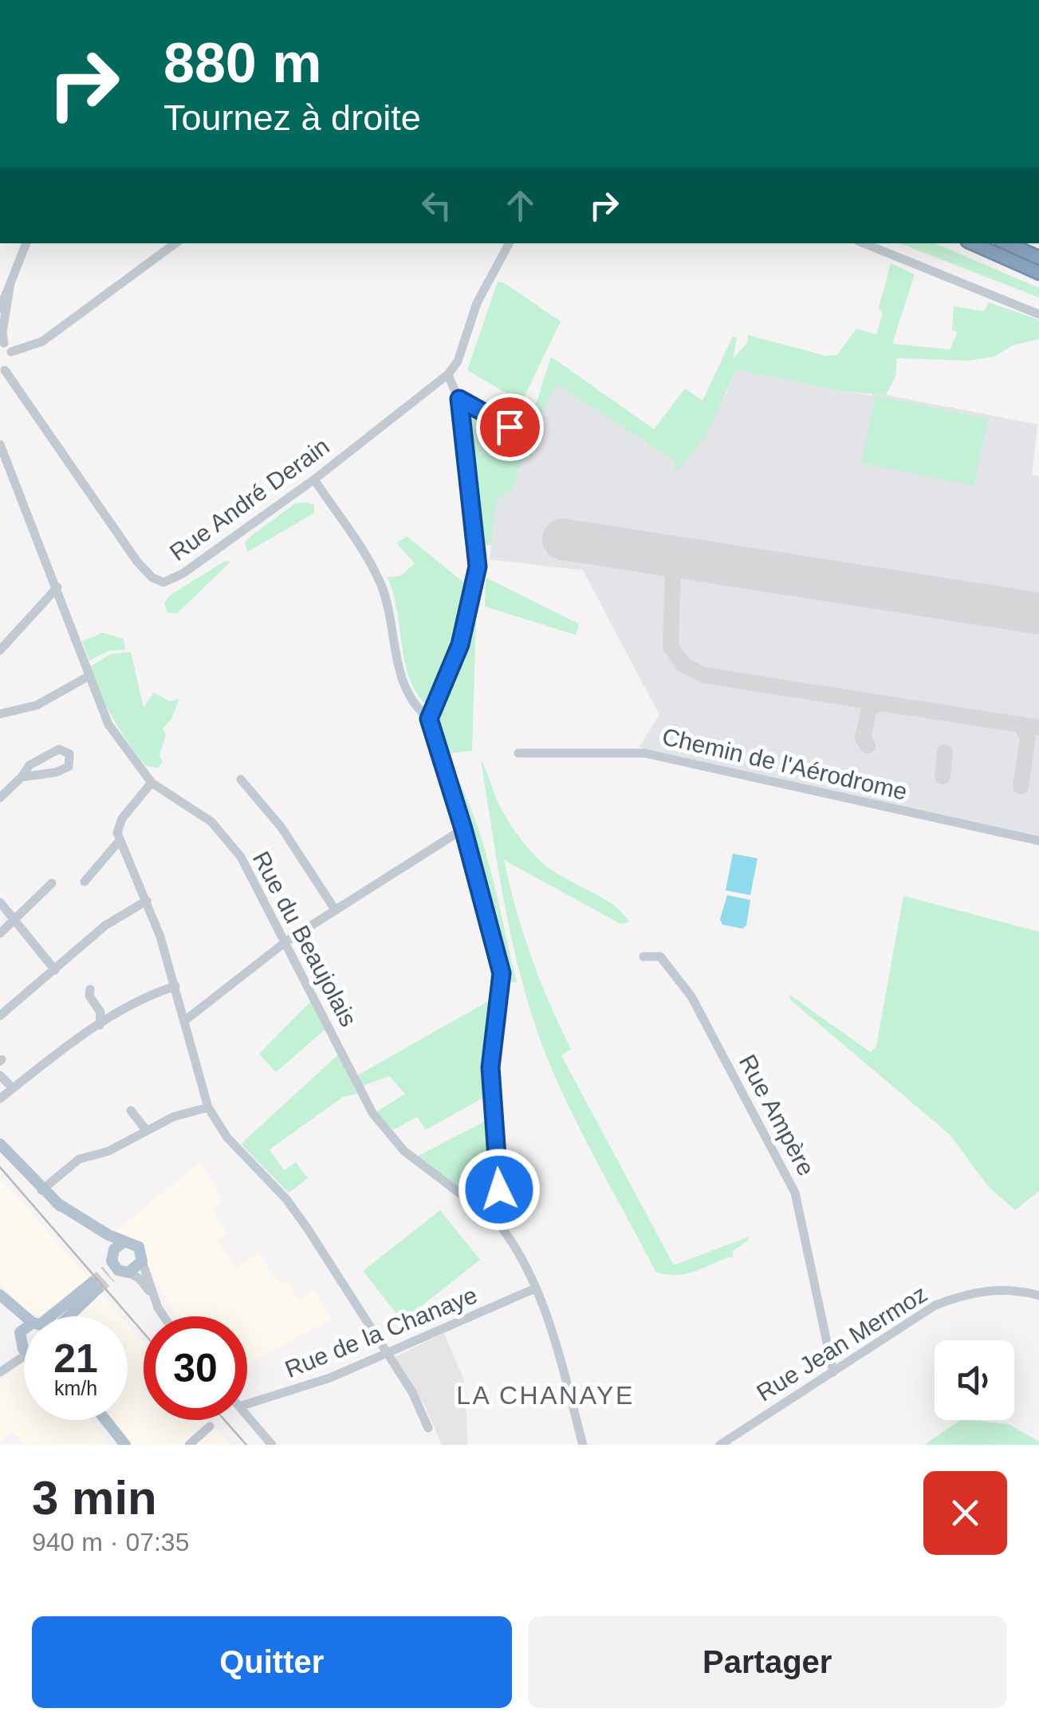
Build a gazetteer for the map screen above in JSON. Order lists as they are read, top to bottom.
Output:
{
  "streets": {
    "street": [
      "Rue André Derain",
      "Chemin de l'Aérodrome",
      "Rue du Beaujolais",
      "Rue Ampère",
      "Rue de la Chanaye",
      "Rue Jean Mermoz"
    ]
  },
  "crossings": [
    ["Rue du Beaujolais", "Rue de la Chanaye"],
    ["Rue Ampère", "Rue Jean Mermoz"]
  ],
  "districts": ["LA CHANAYE"],
  "page": {
    "turn": ["880 m", "Tournez à droite"],
    "speed": "21 km/h",
    "limit": "30",
    "heading": ["3 min", "940 m · 07:35"],
    "buttons": ["Quitter", "Partager"]
  }
}
